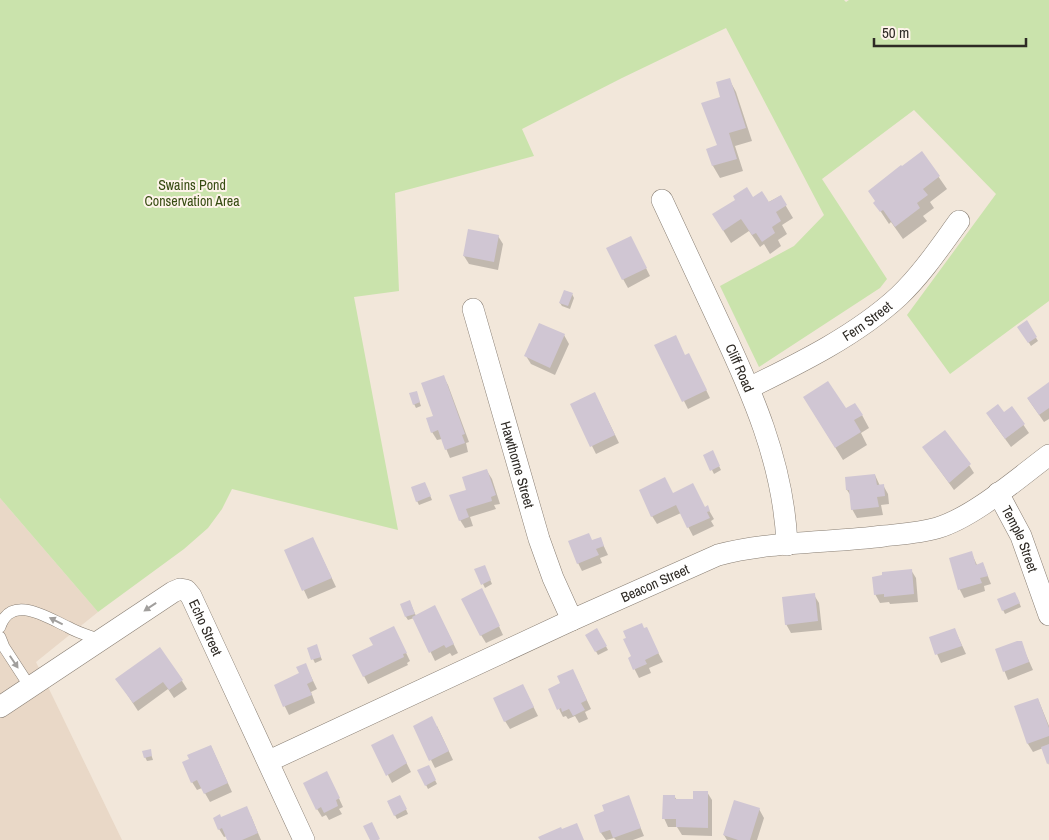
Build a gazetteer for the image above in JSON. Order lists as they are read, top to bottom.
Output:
{
  "streets": {
    "street": [
      "Fern Street",
      "Cliff Road",
      "Hawthorne Street",
      "Temple Street",
      "Beacon Street",
      "Echo Street"
    ]
  },
  "crossings": [
    ["Fern Street", "Cliff Road"],
    ["Cliff Road", "Beacon Street"],
    ["Hawthorne Street", "Beacon Street"],
    ["Temple Street", "Beacon Street"],
    ["Beacon Street", "Echo Street"]
  ],
  "parks": ["Swains Pond Conservation Area"],
  "scale_bar": "50 m"
}
